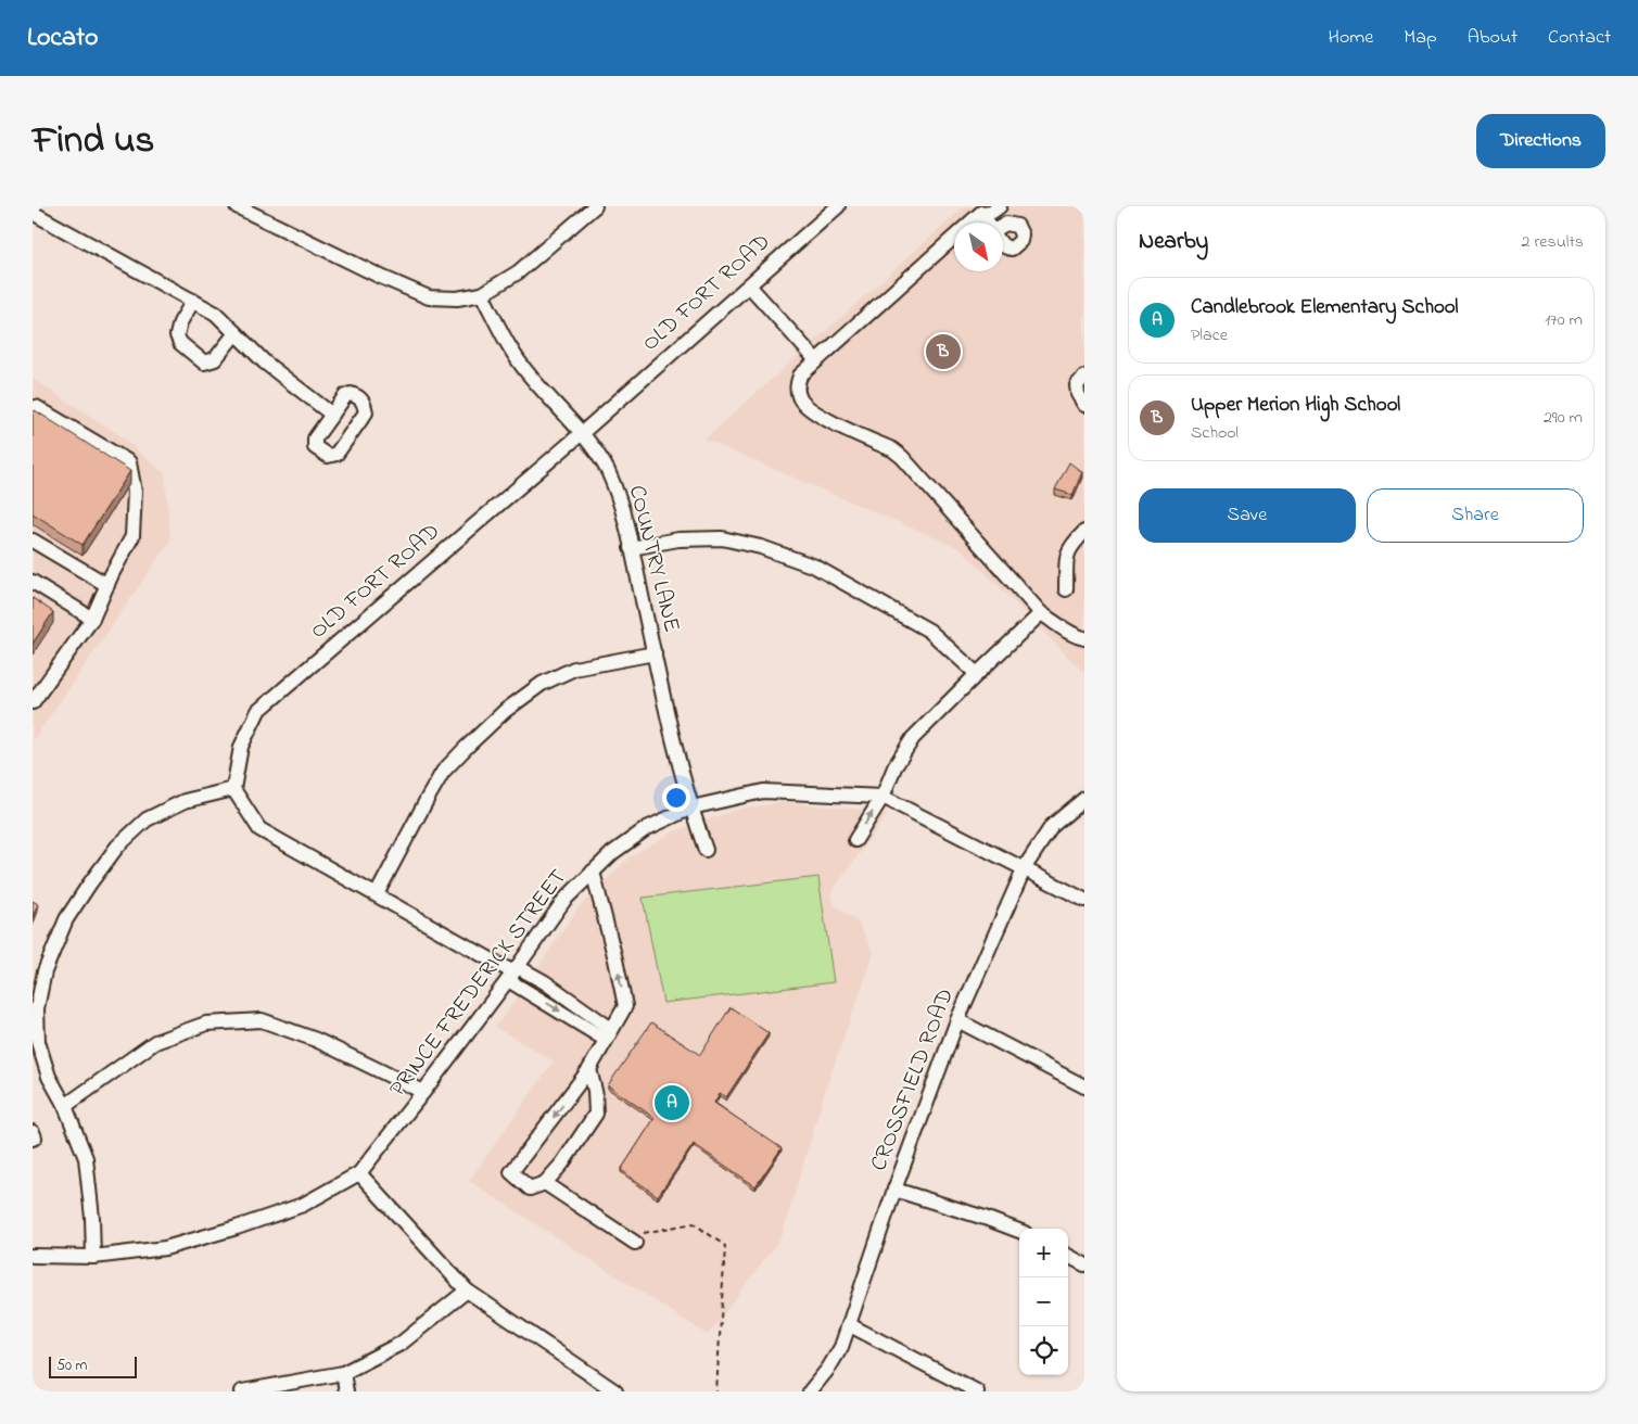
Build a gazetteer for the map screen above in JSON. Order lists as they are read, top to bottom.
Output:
{
  "streets": {
    "street": [
      "OLD FORT ROAD",
      "COUNTRY LANE",
      "PRINCE FREDERICK STREET",
      "CROSSFIELD ROAD"
    ]
  },
  "crossings": [
    ["OLD FORT ROAD", "COUNTRY LANE"],
    ["COUNTRY LANE", "PRINCE FREDERICK STREET"],
    ["PRINCE FREDERICK STREET", "CROSSFIELD ROAD"]
  ],
  "scale_bar": "50 m",
  "north": "bottom right",
  "page": {
    "header": "Locato",
    "nav": [
      "Home",
      "Map",
      "About",
      "Contact"
    ],
    "title": "Find us",
    "buttons": [
      "Directions",
      ["Save", "Share"]
    ],
    "heading": ["Nearby", "2 results"],
    "list": [
      {
        "mark": "A",
        "name": "Candlebrook Elementary School",
        "note": "Place",
        "value": "170 m"
      },
      {
        "mark": "B",
        "name": "Upper Merion High School",
        "note": "School",
        "value": "290 m"
      }
    ],
    "pins": ["B", "A"],
    "map_buttons": ["+", "−"],
    "scale": "50 m"
  }
}
